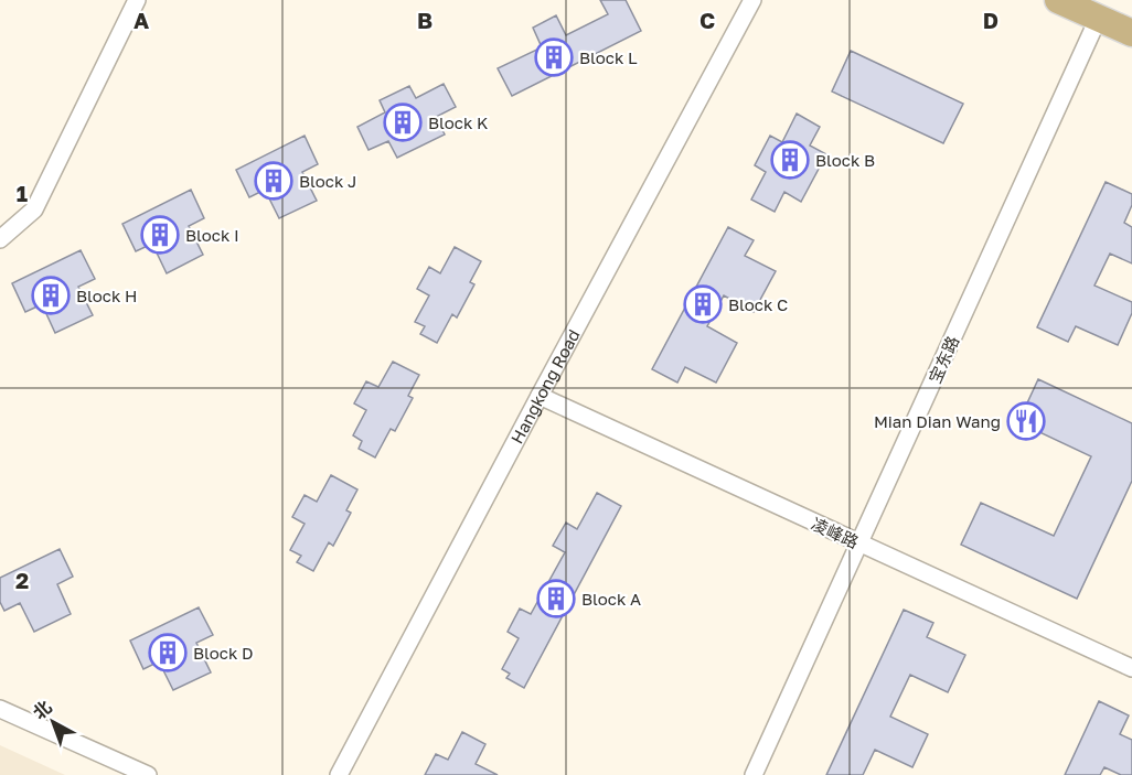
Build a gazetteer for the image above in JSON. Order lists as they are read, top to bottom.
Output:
{
  "streets": {
    "street": ["宝东路", "Hangkong Road", "凌峰路"]
  },
  "crossings": [
    ["宝东路", "凌峰路"],
    ["Hangkong Road", "凌峰路"]
  ],
  "places": {
    "building": [
      "Block L",
      "Block K",
      "Block B",
      "Block J",
      "Block I",
      "Block H",
      "Block C",
      "Block A",
      "Block D"
    ],
    "restaurant": ["Mian Dian Wang"]
  },
  "north": "top left",
  "grid": {
    "columns": [
      "A",
      "B",
      "C",
      "D"
    ],
    "rows": ["1", "2"]
  }
}
